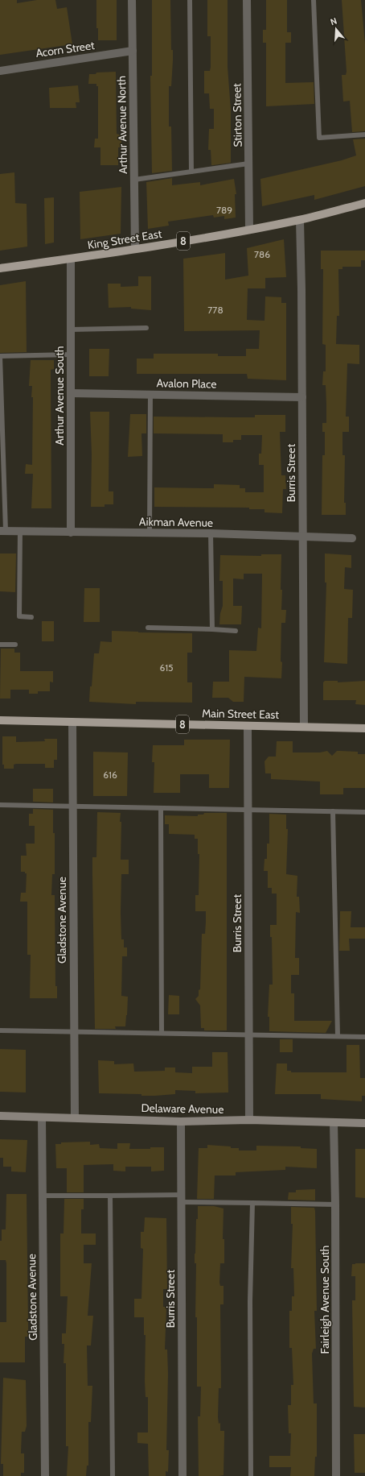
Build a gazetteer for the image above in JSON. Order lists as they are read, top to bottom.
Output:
{
  "streets": {
    "main road": ["King Street East", "8", "Main Street East"],
    "street": [
      "Acorn Street",
      "Stirton Street",
      "Arthur Avenue North",
      "Avalon Place",
      "Arthur Avenue South",
      "Burris Street",
      "Aikman Avenue",
      "Gladstone Avenue",
      "Delaware Avenue",
      "Fairleigh Avenue South"
    ]
  },
  "crossings": [
    ["Acorn Street", "Arthur Avenue North"],
    ["Stirton Street", "King Street East"],
    ["Arthur Avenue North", "King Street East"],
    ["King Street East", "Arthur Avenue South"],
    ["King Street East", "Burris Street"],
    ["Avalon Place", "Arthur Avenue South"],
    ["Avalon Place", "Burris Street"],
    ["Arthur Avenue South", "Aikman Avenue"],
    ["Burris Street", "Aikman Avenue"],
    ["Burris Street", "Main Street East"],
    ["Burris Street", "Delaware Avenue"],
    ["Main Street East", "Gladstone Avenue"],
    ["Gladstone Avenue", "Delaware Avenue"],
    ["Delaware Avenue", "Fairleigh Avenue South"]
  ],
  "house_numbers": [
    "789",
    "786",
    "778",
    "615",
    "616"
  ],
  "north": "top"
}
